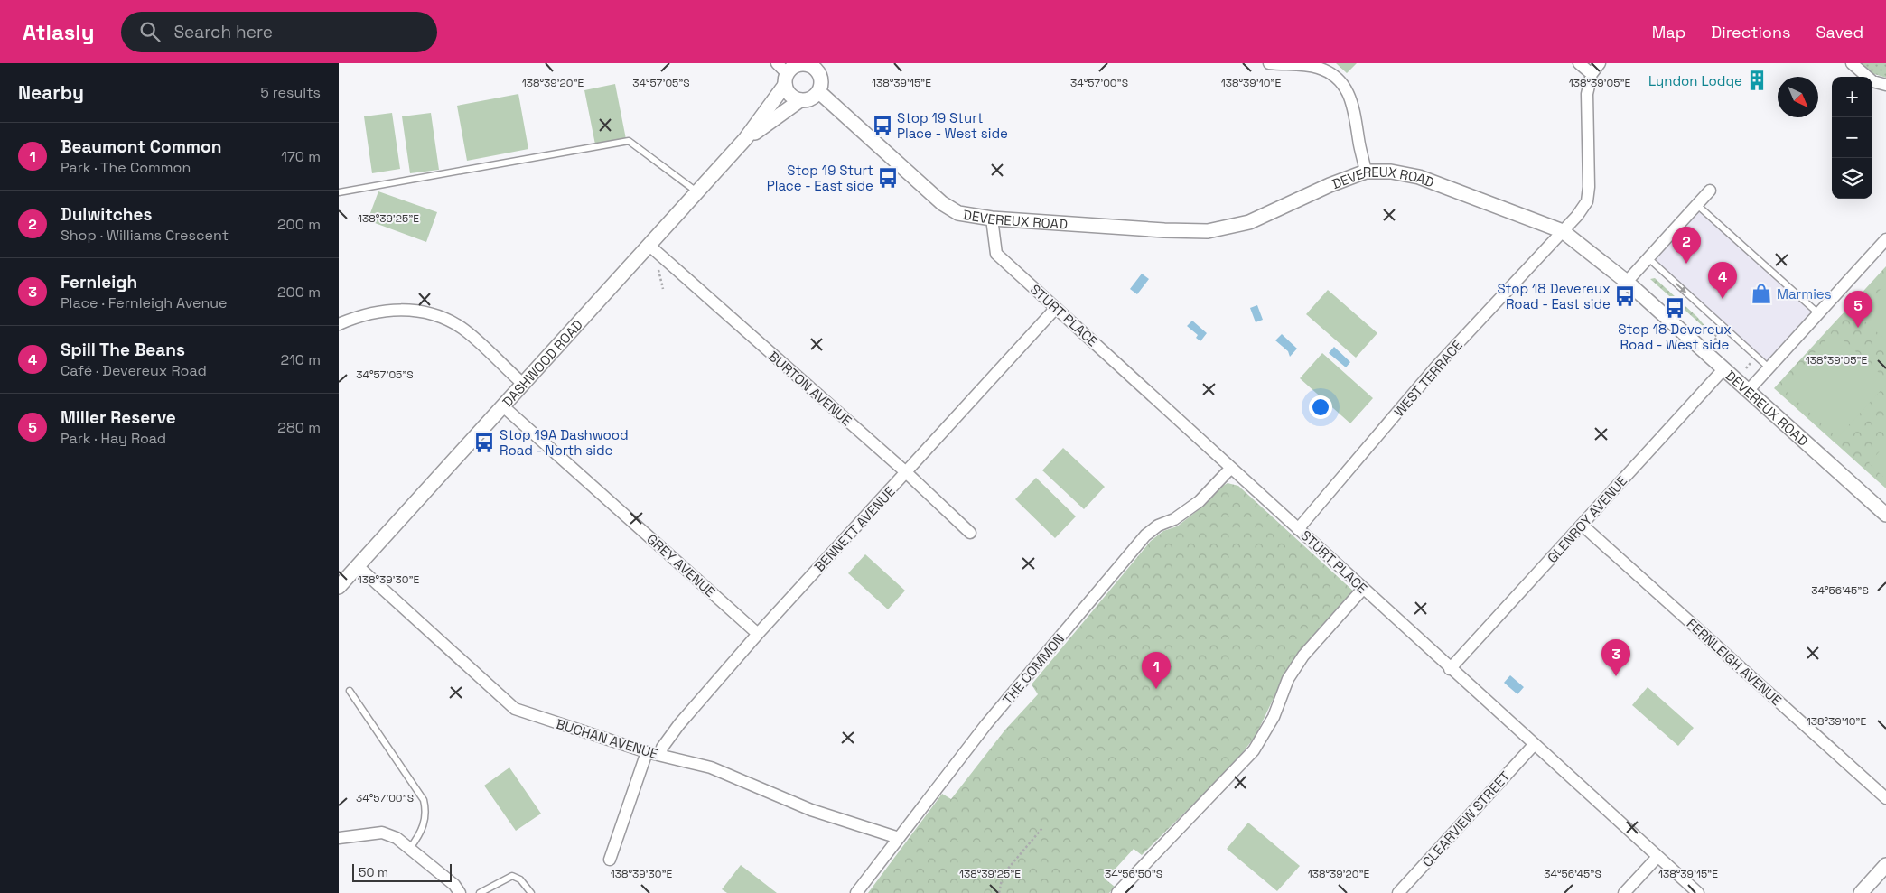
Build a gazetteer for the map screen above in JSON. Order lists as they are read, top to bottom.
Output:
{
  "streets": {
    "street": [
      "DEVEREUX ROAD",
      "STURT PLACE",
      "DASHWOOD ROAD",
      "WEST TERRACE",
      "BURTON AVENUE",
      "GLENROY AVENUE",
      "BENNETT AVENUE",
      "GREY AVENUE",
      "FERNLEIGH AVENUE",
      "THE COMMON",
      "BUCHAN AVENUE",
      "CLEARVIEW STREET"
    ]
  },
  "crossings": [
    ["DEVEREUX ROAD", "STURT PLACE"],
    ["DEVEREUX ROAD", "WEST TERRACE"],
    ["DEVEREUX ROAD", "GLENROY AVENUE"],
    ["STURT PLACE", "WEST TERRACE"],
    ["STURT PLACE", "GLENROY AVENUE"],
    ["STURT PLACE", "BENNETT AVENUE"],
    ["STURT PLACE", "THE COMMON"],
    ["STURT PLACE", "CLEARVIEW STREET"],
    ["DASHWOOD ROAD", "BURTON AVENUE"],
    ["DASHWOOD ROAD", "GREY AVENUE"],
    ["DASHWOOD ROAD", "BUCHAN AVENUE"],
    ["BURTON AVENUE", "BENNETT AVENUE"],
    ["GLENROY AVENUE", "FERNLEIGH AVENUE"],
    ["BENNETT AVENUE", "GREY AVENUE"],
    ["BENNETT AVENUE", "BUCHAN AVENUE"],
    ["THE COMMON", "BUCHAN AVENUE"]
  ],
  "places": {
    "building": ["Lyndon Lodge"],
    "bus stop": [
      "Stop 19 Sturt Place - West side",
      "Stop 19 Sturt Place - East side",
      "Stop 18 Devereux Road - East side",
      "Stop 18 Devereux Road - West side",
      "Stop 19A Dashwood Road - North side"
    ],
    "shop": ["Marmies"]
  },
  "scale_bar": "50 m",
  "north": "bottom right",
  "page": {
    "header": "Atlasly",
    "search": "Search here",
    "nav": ["Map", "Directions", "Saved"],
    "heading": ["Nearby", "5 results"],
    "map_buttons": ["+", "−"],
    "list": [
      {
        "mark": "1",
        "name": "Beaumont Common",
        "note": "Park · The Common",
        "value": "170 m"
      },
      {
        "mark": "2",
        "name": "Dulwitches",
        "note": "Shop · Williams Crescent",
        "value": "200 m"
      },
      {
        "mark": "3",
        "name": "Fernleigh",
        "note": "Place · Fernleigh Avenue",
        "value": "200 m"
      },
      {
        "mark": "4",
        "name": "Spill The Beans",
        "note": "Café · Devereux Road",
        "value": "210 m"
      },
      {
        "mark": "5",
        "name": "Miller Reserve",
        "note": "Park · Hay Road",
        "value": "280 m"
      }
    ],
    "pins": [
      "2",
      "4",
      "5",
      "3",
      "1"
    ],
    "scale": "50 m"
  },
  "coordinates": [
    "34°57'05\"S",
    "34°57'00\"S",
    "138°39'20\"E",
    "138°39'15\"E",
    "138°39'10\"E",
    "138°39'05\"E",
    "138°39'25\"E",
    "138°39'30\"E",
    "34°56'45\"S",
    "34°56'50\"S"
  ]
}
